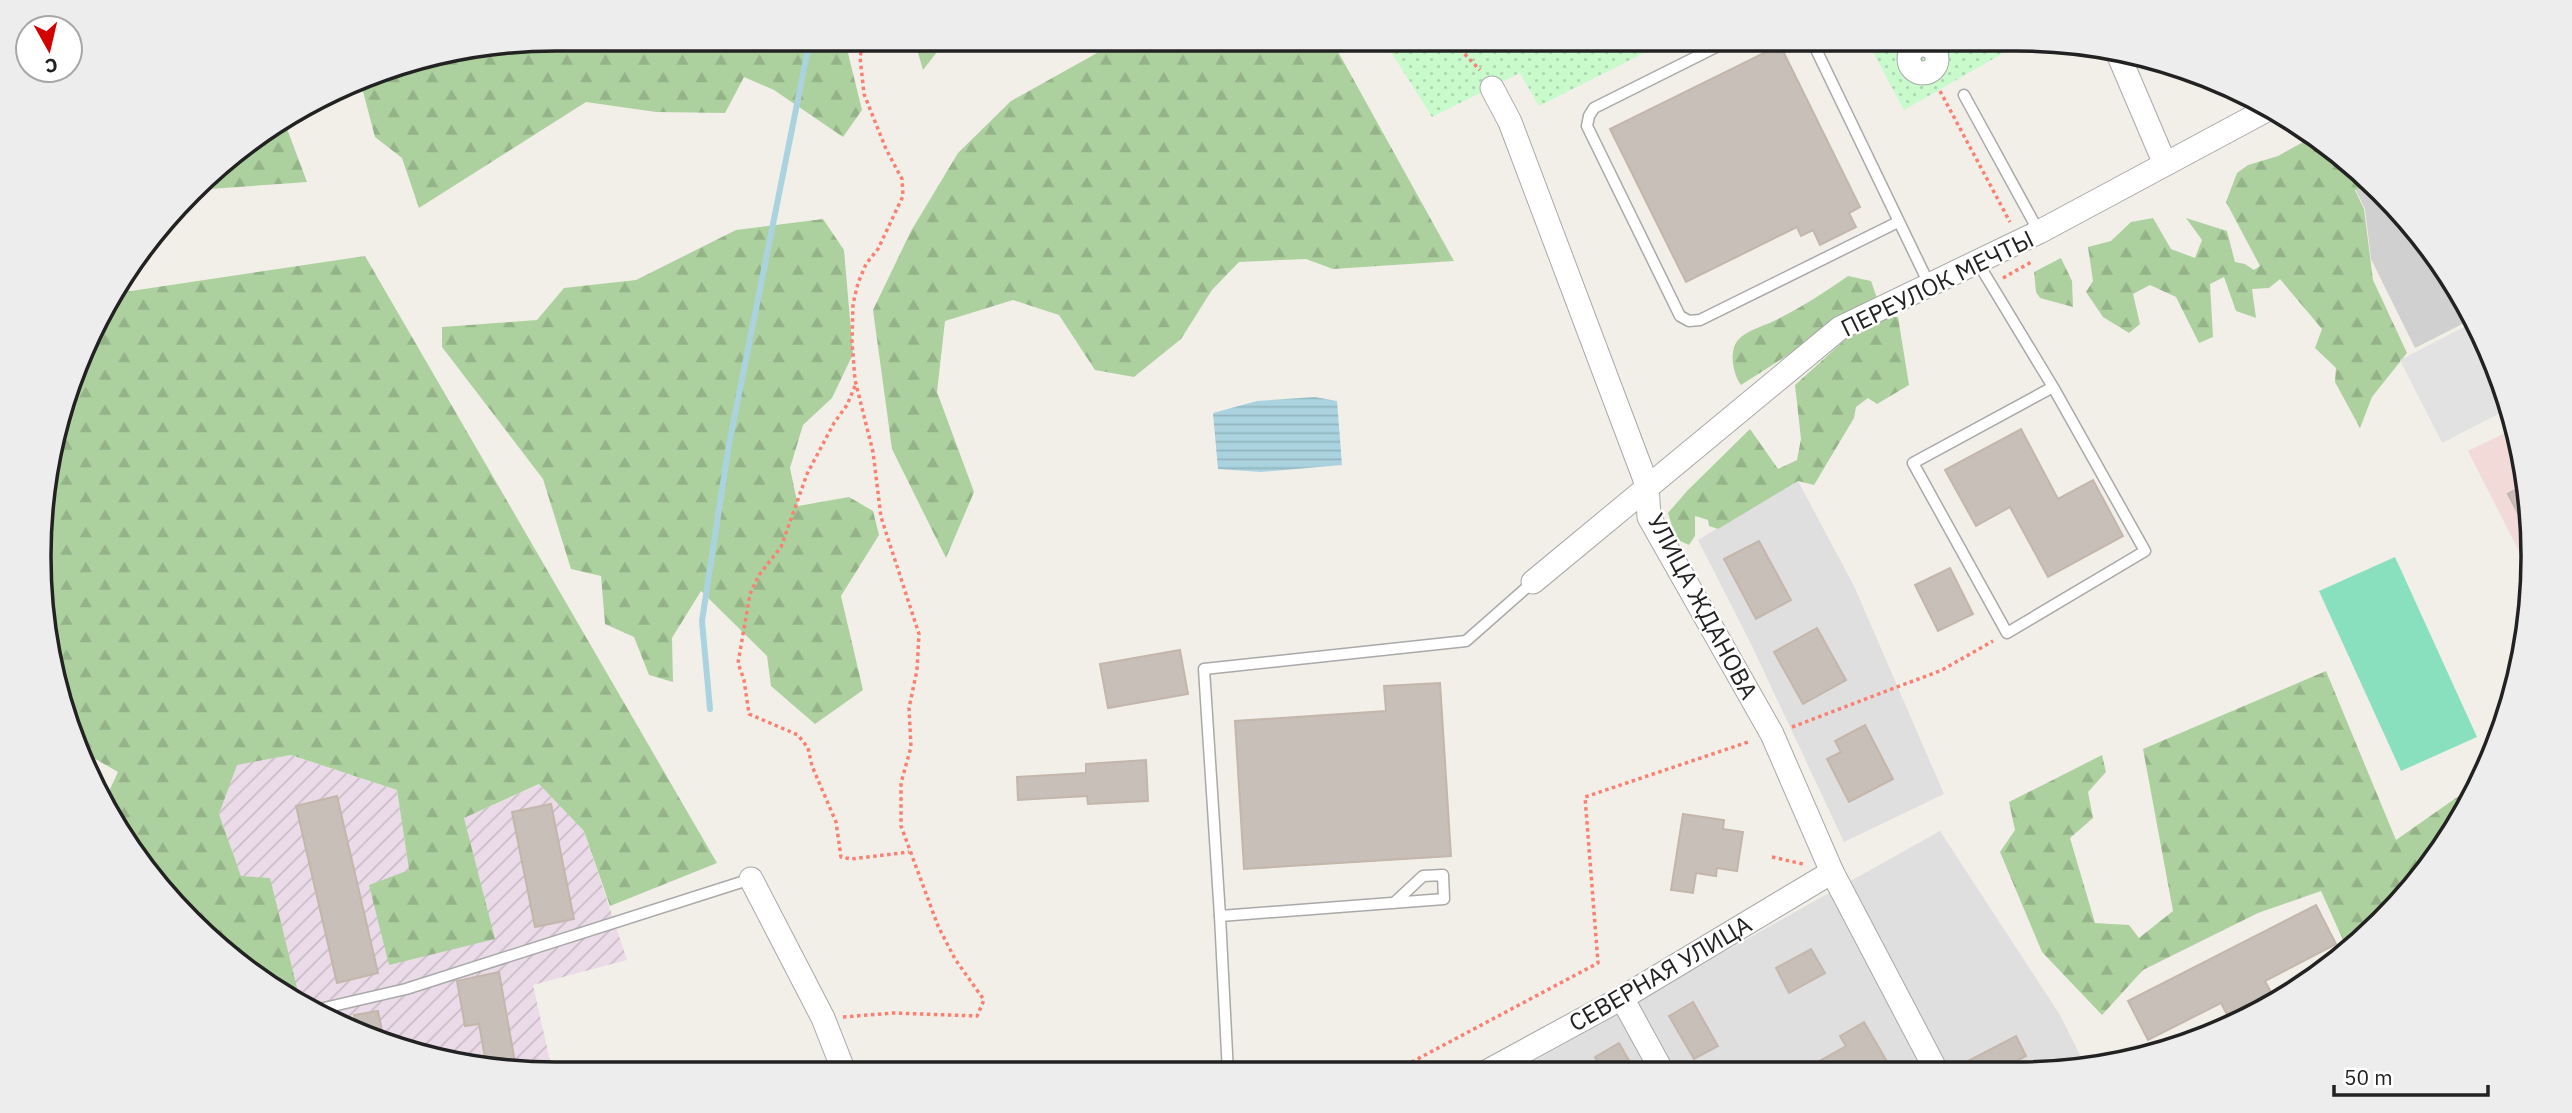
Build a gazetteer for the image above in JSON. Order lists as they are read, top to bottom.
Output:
{
  "streets": {
    "street": ["ПЕРЕУЛОК МЕЧТЫ", "УЛИЦА ЖДАНОВА", "СЕВЕРНАЯ УЛИЦА"]
  },
  "crossings": [
    ["ПЕРЕУЛОК МЕЧТЫ", "УЛИЦА ЖДАНОВА"],
    ["УЛИЦА ЖДАНОВА", "СЕВЕРНАЯ УЛИЦА"]
  ],
  "scale_bar": "50 m",
  "north": "bottom"
}
